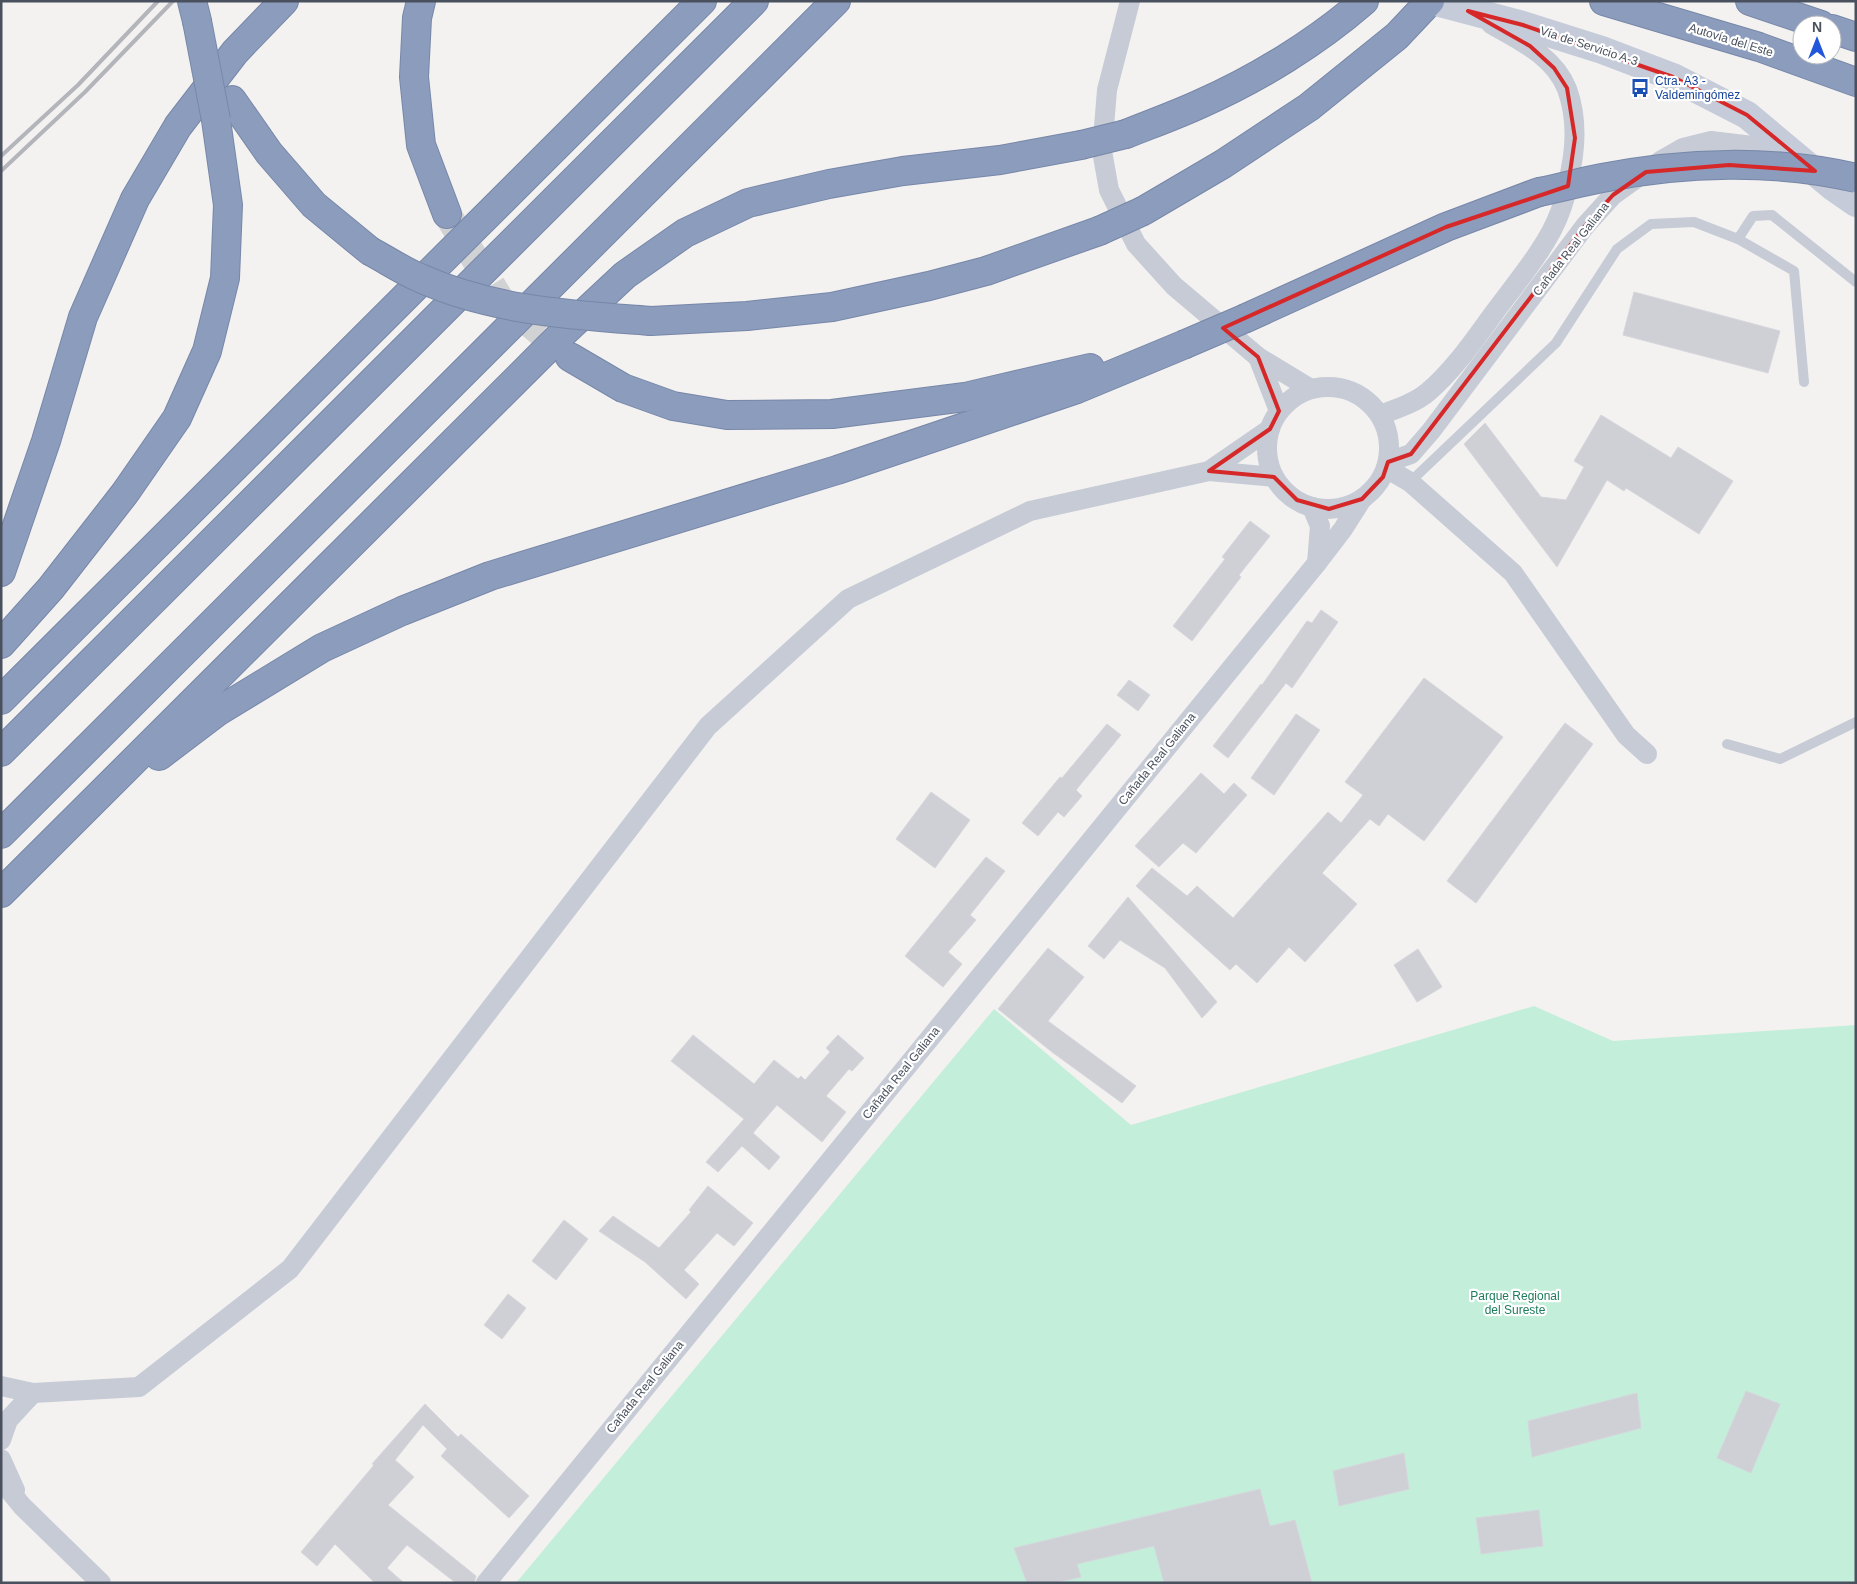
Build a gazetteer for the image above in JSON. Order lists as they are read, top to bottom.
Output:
{
  "streets": {
    "highway": ["Autovía del Este"],
    "main road": ["Vía de Servicio A-3"],
    "street": ["Cañada Real Galiana"]
  },
  "crossings": [
    ["Vía de Servicio A-3", "Cañada Real Galiana"]
  ],
  "parks": ["Parque Regional del Sureste"],
  "places": {
    "bus stop": ["Ctra. A3 - Valdemingómez"]
  },
  "north": "top"
}
